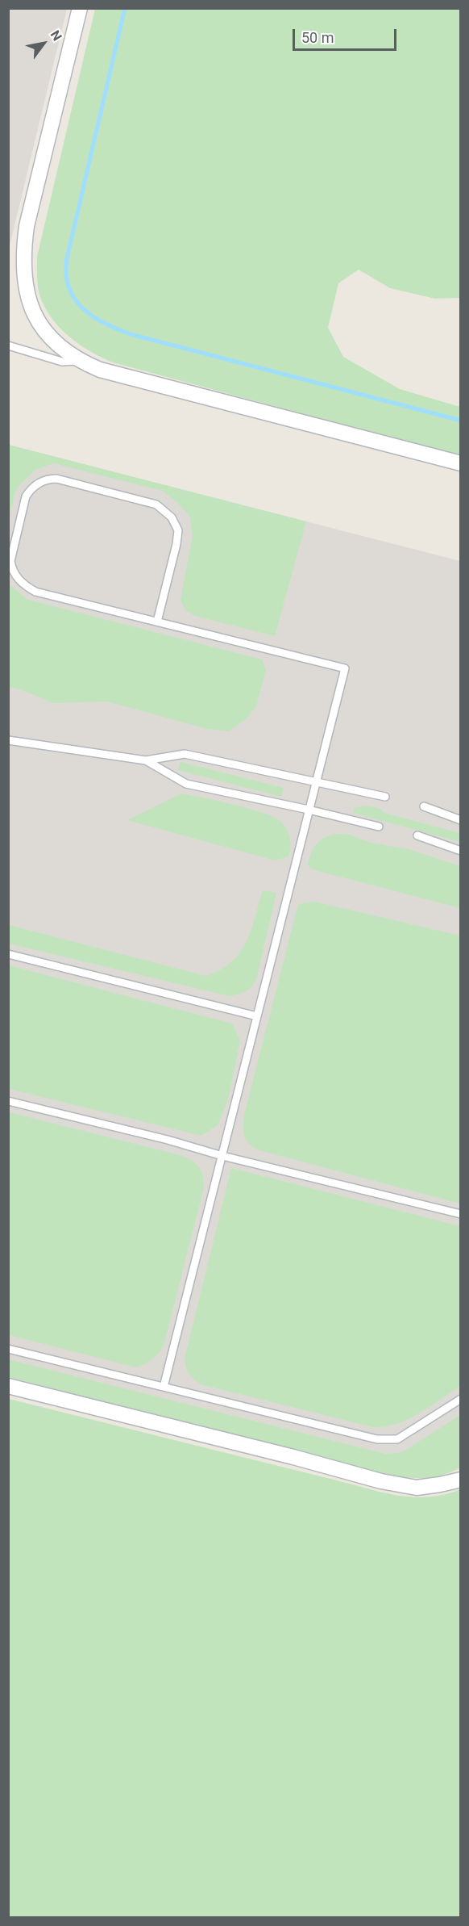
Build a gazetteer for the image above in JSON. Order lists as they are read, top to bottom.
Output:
{
  "scale_bar": "50 m",
  "north": "top right"
}
